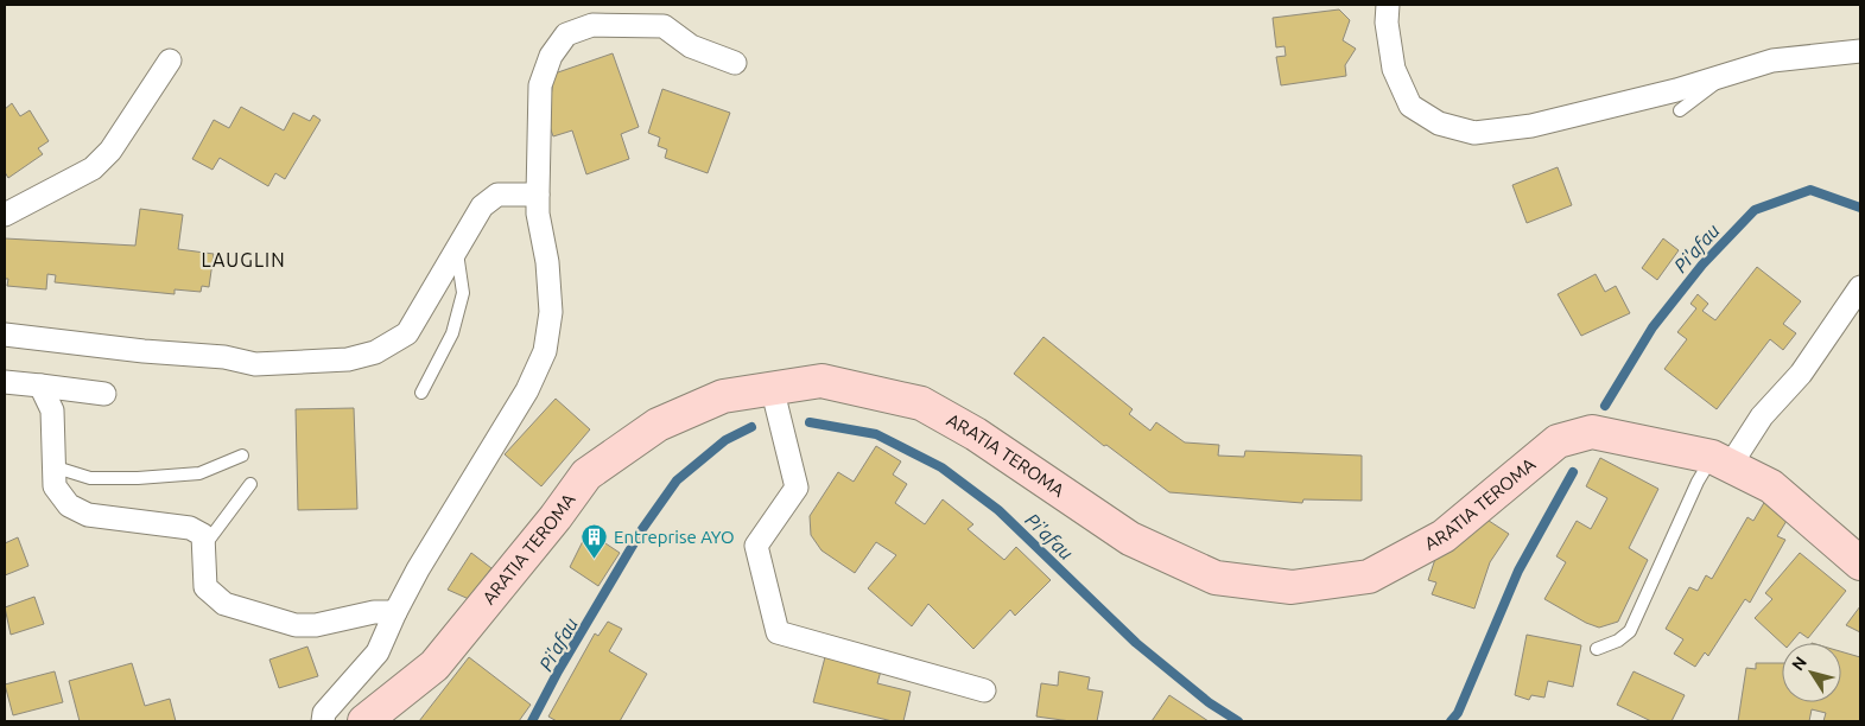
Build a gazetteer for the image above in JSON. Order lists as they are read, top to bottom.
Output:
{
  "streets": {
    "main road": ["ARATIA TEROMA"]
  },
  "districts": ["LAUGLIN"],
  "water": ["Pi'afau"],
  "places": {
    "building": ["Entreprise AYO"]
  },
  "north": "top left"
}
